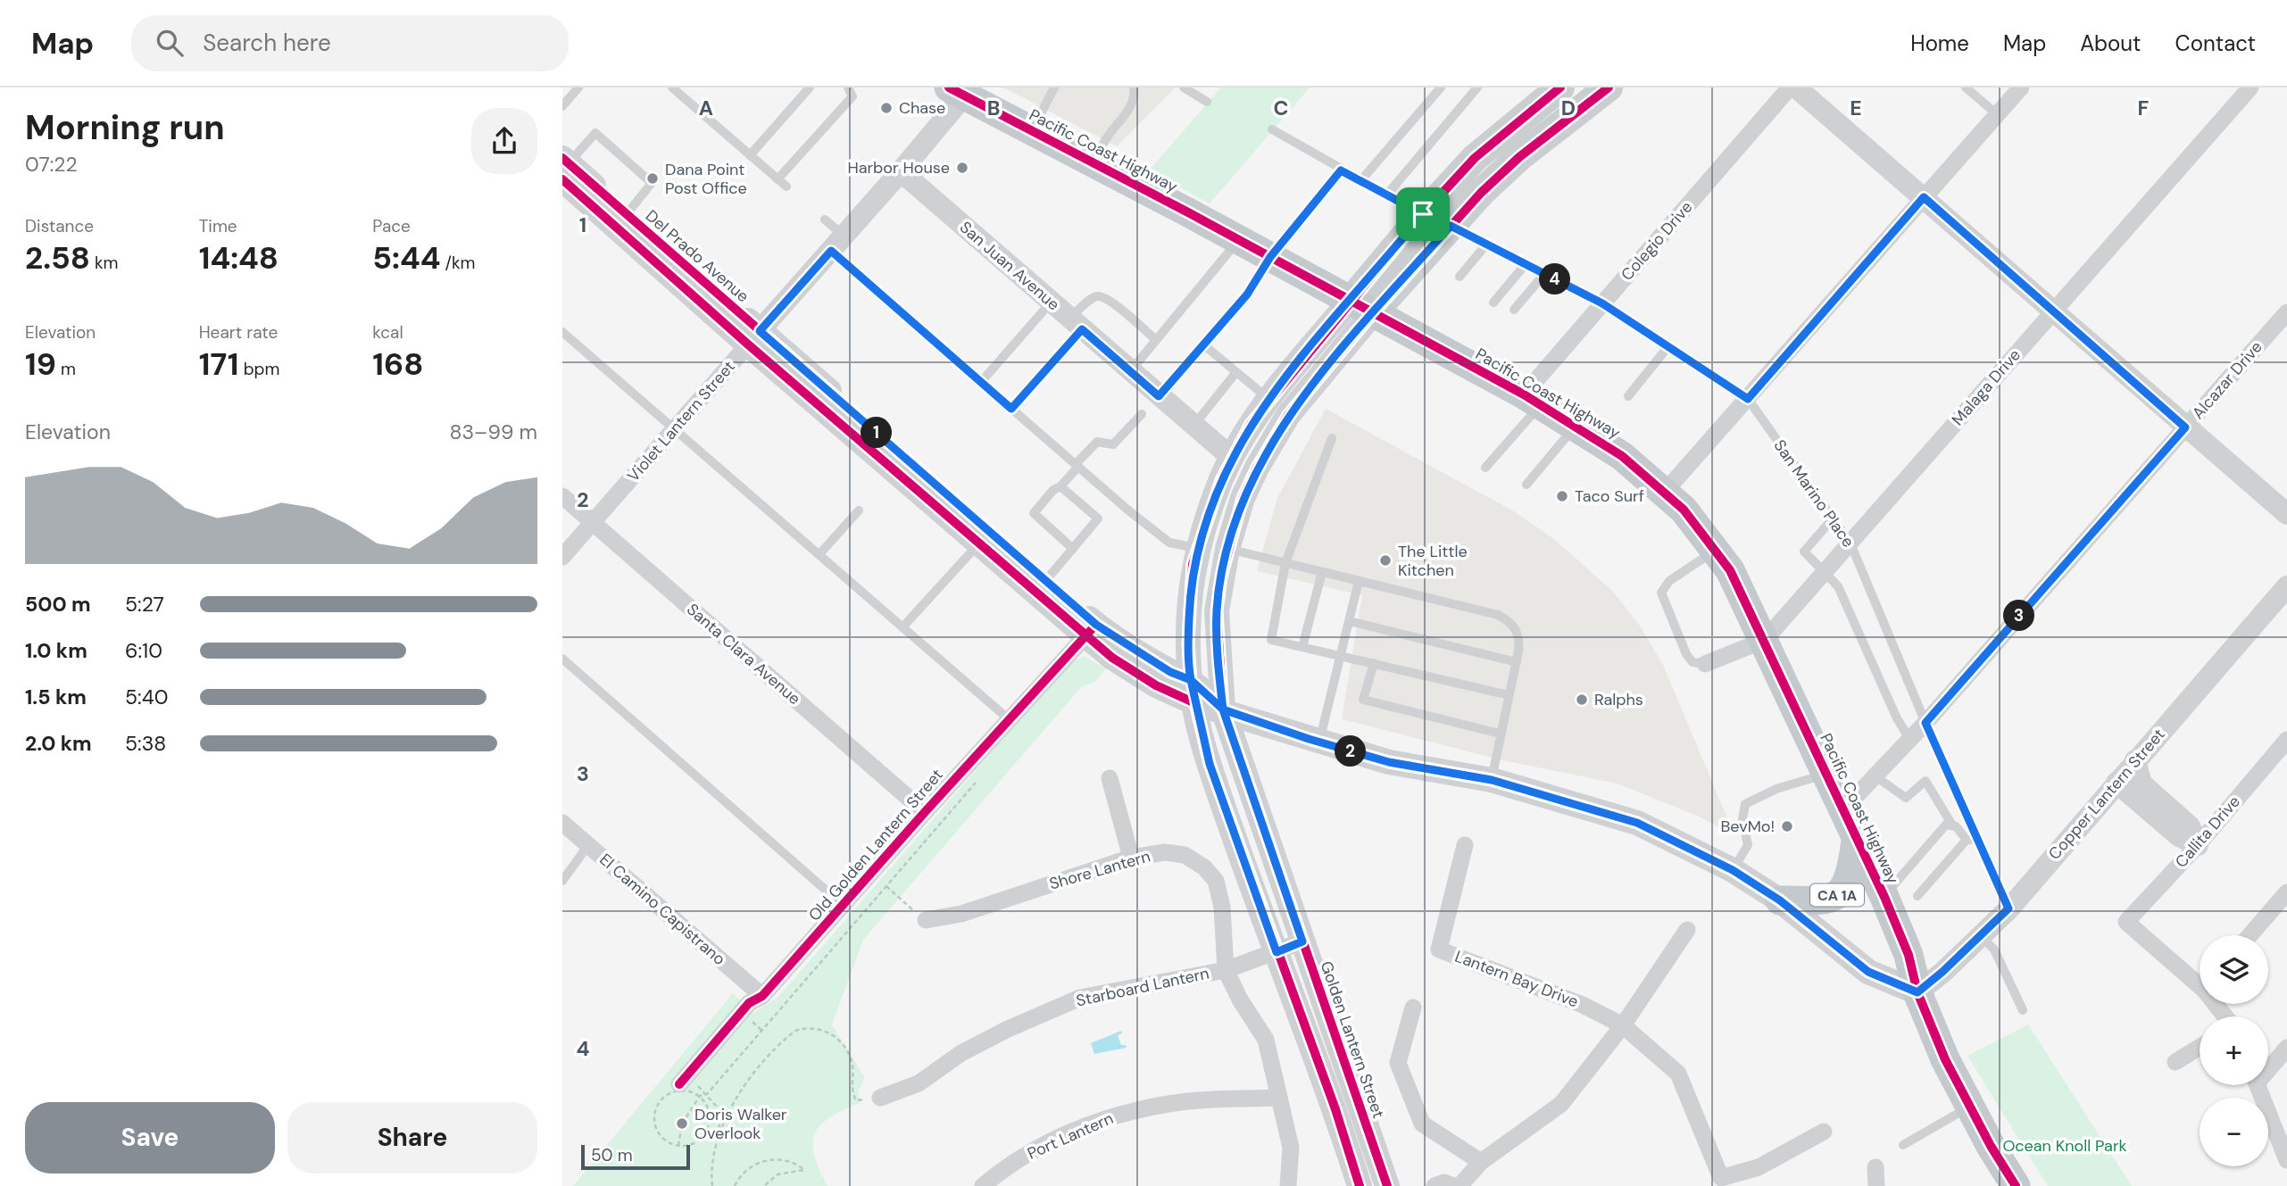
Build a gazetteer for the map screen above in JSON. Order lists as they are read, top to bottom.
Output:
{
  "streets": {
    "highway": ["Pacific Coast Highway", "CA 1A"],
    "main road": ["Del Prado Avenue", "Golden Lantern Street"],
    "street": [
      "Colegio Drive",
      "San Juan Avenue",
      "Alcazar Drive",
      "Malaga Drive",
      "Violet Lantern Street",
      "Santa Clara Avenue",
      "Copper Lantern Street",
      "Callita Drive",
      "Old Golden Lantern Street",
      "Shore Lantern",
      "El Camino Capistrano",
      "Lantern Bay Drive",
      "Starboard Lantern",
      "Port Lantern"
    ],
    "lane": ["San Marino Place"]
  },
  "crossings": [
    ["Pacific Coast Highway", "Colegio Drive"],
    ["Pacific Coast Highway", "Del Prado Avenue"],
    ["Pacific Coast Highway", "Alcazar Drive"],
    ["Pacific Coast Highway", "Malaga Drive"],
    ["Pacific Coast Highway", "Violet Lantern Street"],
    ["Pacific Coast Highway", "Copper Lantern Street"],
    ["Pacific Coast Highway", "CA 1A"],
    ["Pacific Coast Highway", "Golden Lantern Street"],
    ["Colegio Drive", "San Marino Place"],
    ["Del Prado Avenue", "Alcazar Drive"],
    ["Del Prado Avenue", "Violet Lantern Street"],
    ["Del Prado Avenue", "Copper Lantern Street"],
    ["Del Prado Avenue", "Old Golden Lantern Street"],
    ["Del Prado Avenue", "CA 1A"],
    ["Del Prado Avenue", "Golden Lantern Street"],
    ["San Juan Avenue", "Violet Lantern Street"],
    ["San Juan Avenue", "Golden Lantern Street"],
    ["Alcazar Drive", "San Marino Place"],
    ["Alcazar Drive", "CA 1A"],
    ["Malaga Drive", "San Marino Place"],
    ["Violet Lantern Street", "Santa Clara Avenue"],
    ["San Marino Place", "Copper Lantern Street"],
    ["San Marino Place", "Golden Lantern Street"],
    ["Santa Clara Avenue", "Old Golden Lantern Street"],
    ["Old Golden Lantern Street", "El Camino Capistrano"],
    ["Shore Lantern", "Starboard Lantern"],
    ["Starboard Lantern", "Golden Lantern Street"]
  ],
  "parks": ["Ocean Knoll Park"],
  "places": [
    "Chase",
    "Harbor House",
    "Dana Point Post Office",
    "Taco Surf",
    "The Little Kitchen",
    "Ralphs",
    "BevMo!",
    "Doris Walker Overlook"
  ],
  "scale_bar": "50 m",
  "page": {
    "header": "Map",
    "search": "Search here",
    "nav": [
      "Home",
      "Map",
      "About",
      "Contact"
    ],
    "heading": ["Morning run", "07:22"],
    "stats": [
      ["Distance", "2.58 km"],
      ["Time", "14:48"],
      ["Pace", "5:44 /km"],
      ["Elevation", "19 m"],
      ["Heart rate", "171 bpm"],
      ["kcal", "168"]
    ],
    "pins": [
      "4",
      "1",
      "3",
      "2"
    ],
    "chart": ["Elevation", "83–99 m"],
    "list": [
      {
        "name": "500 m",
        "note": "5:27"
      },
      {
        "name": "1.0 km",
        "note": "6:10"
      },
      {
        "name": "1.5 km",
        "note": "5:40"
      },
      {
        "name": "2.0 km",
        "note": "5:38"
      }
    ],
    "map_buttons": ["+", "−"],
    "buttons": ["Save", "Share"],
    "scale": "50 m"
  },
  "grid": {
    "columns": [
      "A",
      "B",
      "C",
      "D",
      "E",
      "F"
    ],
    "rows": [
      "1",
      "2",
      "3",
      "4"
    ]
  }
}
